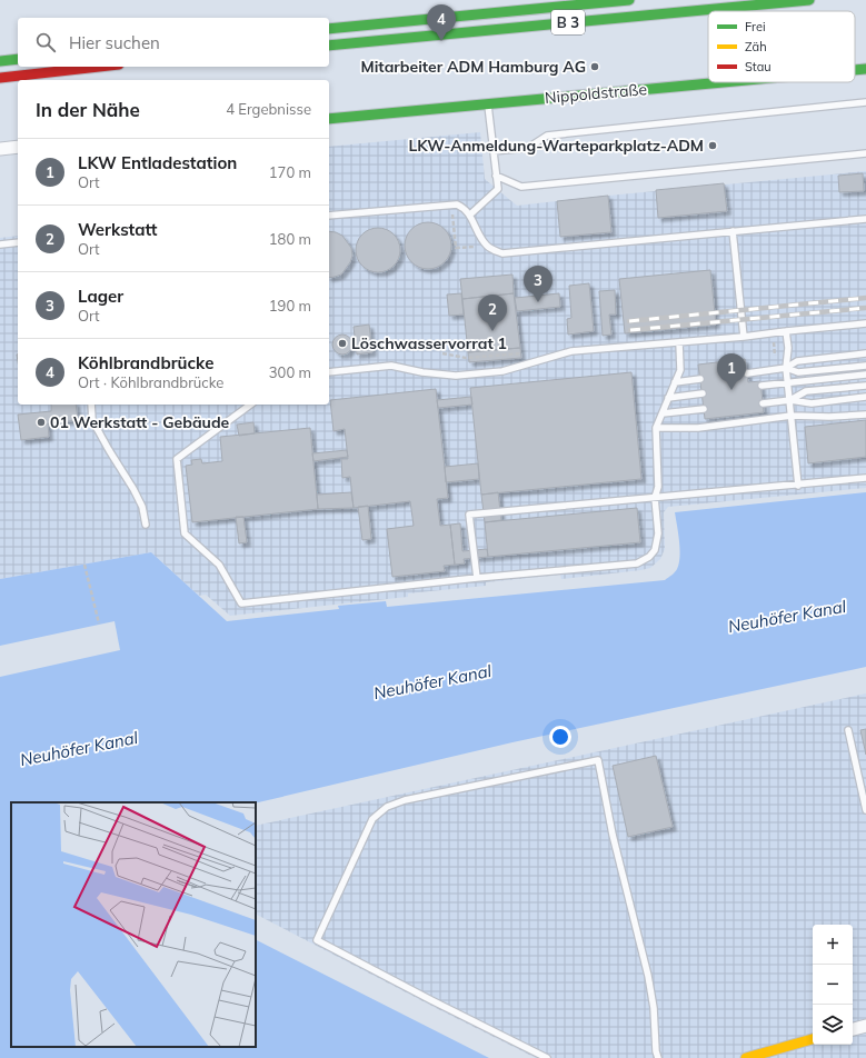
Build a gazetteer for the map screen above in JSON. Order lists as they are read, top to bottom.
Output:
{
  "streets": {
    "main road": ["B 3", "Nippoldstraße"]
  },
  "water": ["Neuhöfer Kanal"],
  "places": [
    "Mitarbeiter ADM Hamburg AG",
    "LKW-Anmeldung-Warteparkplatz-ADM",
    "Löschwasservorrat 1",
    "01 Werkstatt - Gebäude"
  ],
  "legend": ["Frei", "Zäh", "Stau"],
  "page": {
    "pins": [
      "4",
      "3",
      "2",
      "1"
    ],
    "search": "Hier suchen",
    "heading": ["In der Nähe", "4 Ergebnisse"],
    "list": [
      {
        "mark": "1",
        "name": "LKW Entladestation",
        "note": "Ort",
        "value": "170 m"
      },
      {
        "mark": "2",
        "name": "Werkstatt",
        "note": "Ort",
        "value": "180 m"
      },
      {
        "mark": "3",
        "name": "Lager",
        "note": "Ort",
        "value": "190 m"
      },
      {
        "mark": "4",
        "name": "Köhlbrandbrücke",
        "note": "Ort · Köhlbrandbrücke",
        "value": "300 m"
      }
    ],
    "map_buttons": ["+", "−"]
  }
}
